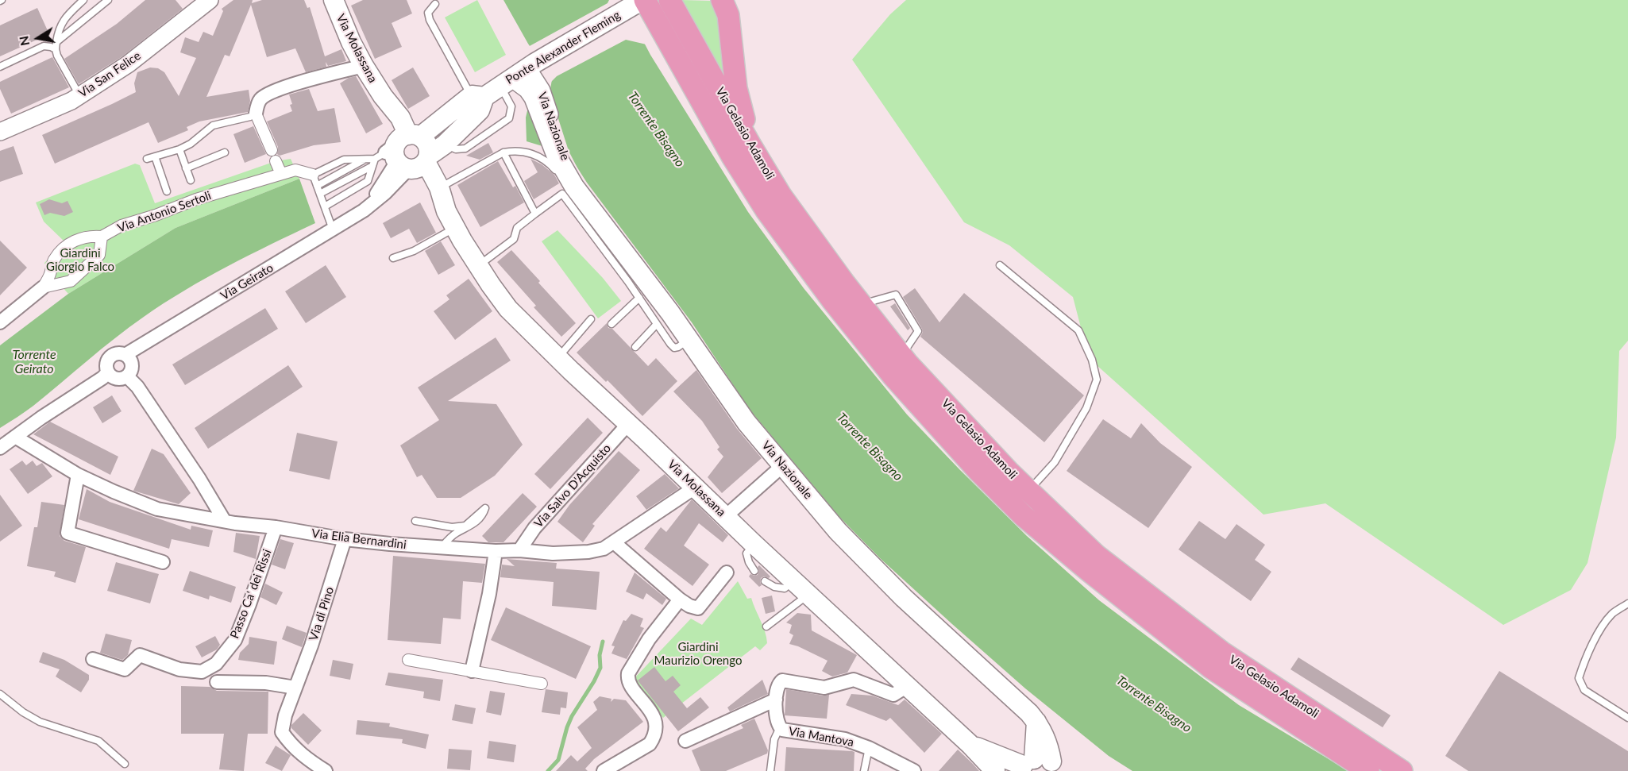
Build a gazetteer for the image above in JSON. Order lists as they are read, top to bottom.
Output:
{
  "streets": {
    "main road": [
      "Ponte Alexander Fleming",
      "Via Molassana",
      "Via Nazionale",
      "Via Gelasio Adamoli"
    ],
    "street": [
      "Via San Felice",
      "Via Antonio Sertoli",
      "Via Geirato",
      "Via Salvo D'Acquisto",
      "Via Elia Bernardini",
      "Passo Ca' dei Rissi",
      "Via di Pino",
      "Via Mantova"
    ]
  },
  "crossings": [
    ["Ponte Alexander Fleming", "Via Molassana"],
    ["Ponte Alexander Fleming", "Via Nazionale"],
    ["Ponte Alexander Fleming", "Via Gelasio Adamoli"],
    ["Ponte Alexander Fleming", "Via Geirato"],
    ["Via Molassana", "Via Nazionale"],
    ["Via Molassana", "Via Geirato"],
    ["Via Molassana", "Via Salvo D'Acquisto"],
    ["Via Molassana", "Via Elia Bernardini"],
    ["Via Geirato", "Via Elia Bernardini"],
    ["Via Salvo D'Acquisto", "Via Elia Bernardini"],
    ["Via Elia Bernardini", "Passo Ca' dei Rissi"],
    ["Via Elia Bernardini", "Via di Pino"]
  ],
  "water": ["Torrente Bisagno", "Torrente Geirato"],
  "parks": ["Giardini Giorgio Falco", "Giardini Maurizio Orengo"],
  "north": "left"
}
